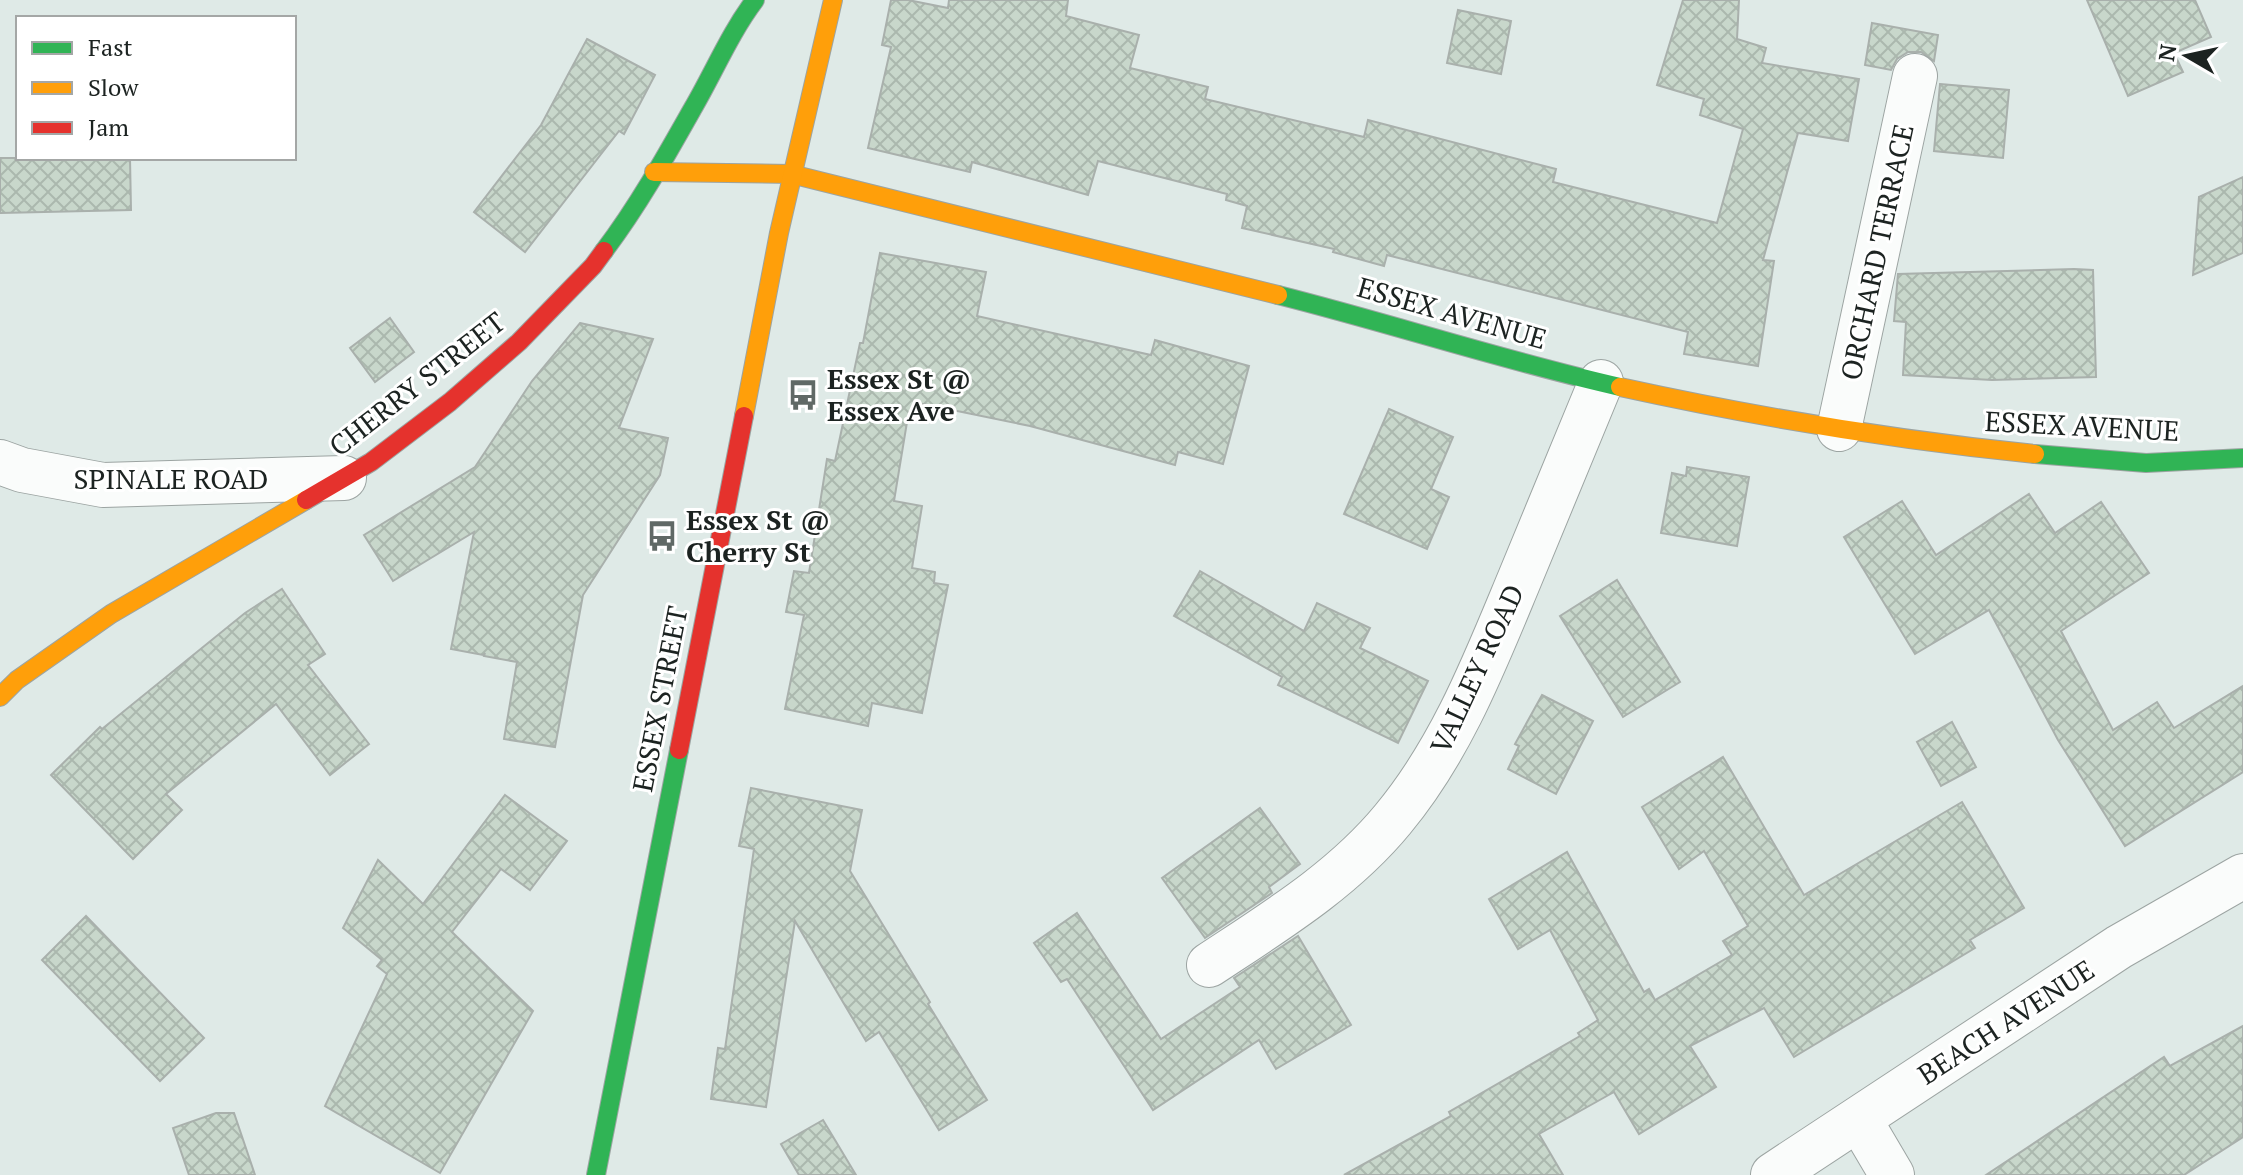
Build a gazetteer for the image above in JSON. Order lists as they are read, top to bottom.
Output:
{
  "streets": {
    "street": [
      "ORCHARD TERRACE",
      "ESSEX AVENUE",
      "CHERRY STREET",
      "SPINALE ROAD",
      "VALLEY ROAD",
      "ESSEX STREET",
      "BEACH AVENUE"
    ]
  },
  "crossings": [
    ["ORCHARD TERRACE", "ESSEX AVENUE"],
    ["ESSEX AVENUE", "CHERRY STREET"],
    ["ESSEX AVENUE", "VALLEY ROAD"],
    ["ESSEX AVENUE", "ESSEX STREET"],
    ["CHERRY STREET", "SPINALE ROAD"]
  ],
  "places": {
    "bus stop": ["Essex St @ Essex Ave", "Essex St @ Cherry St"]
  },
  "legend": ["Fast", "Slow", "Jam"],
  "north": "left"
}
